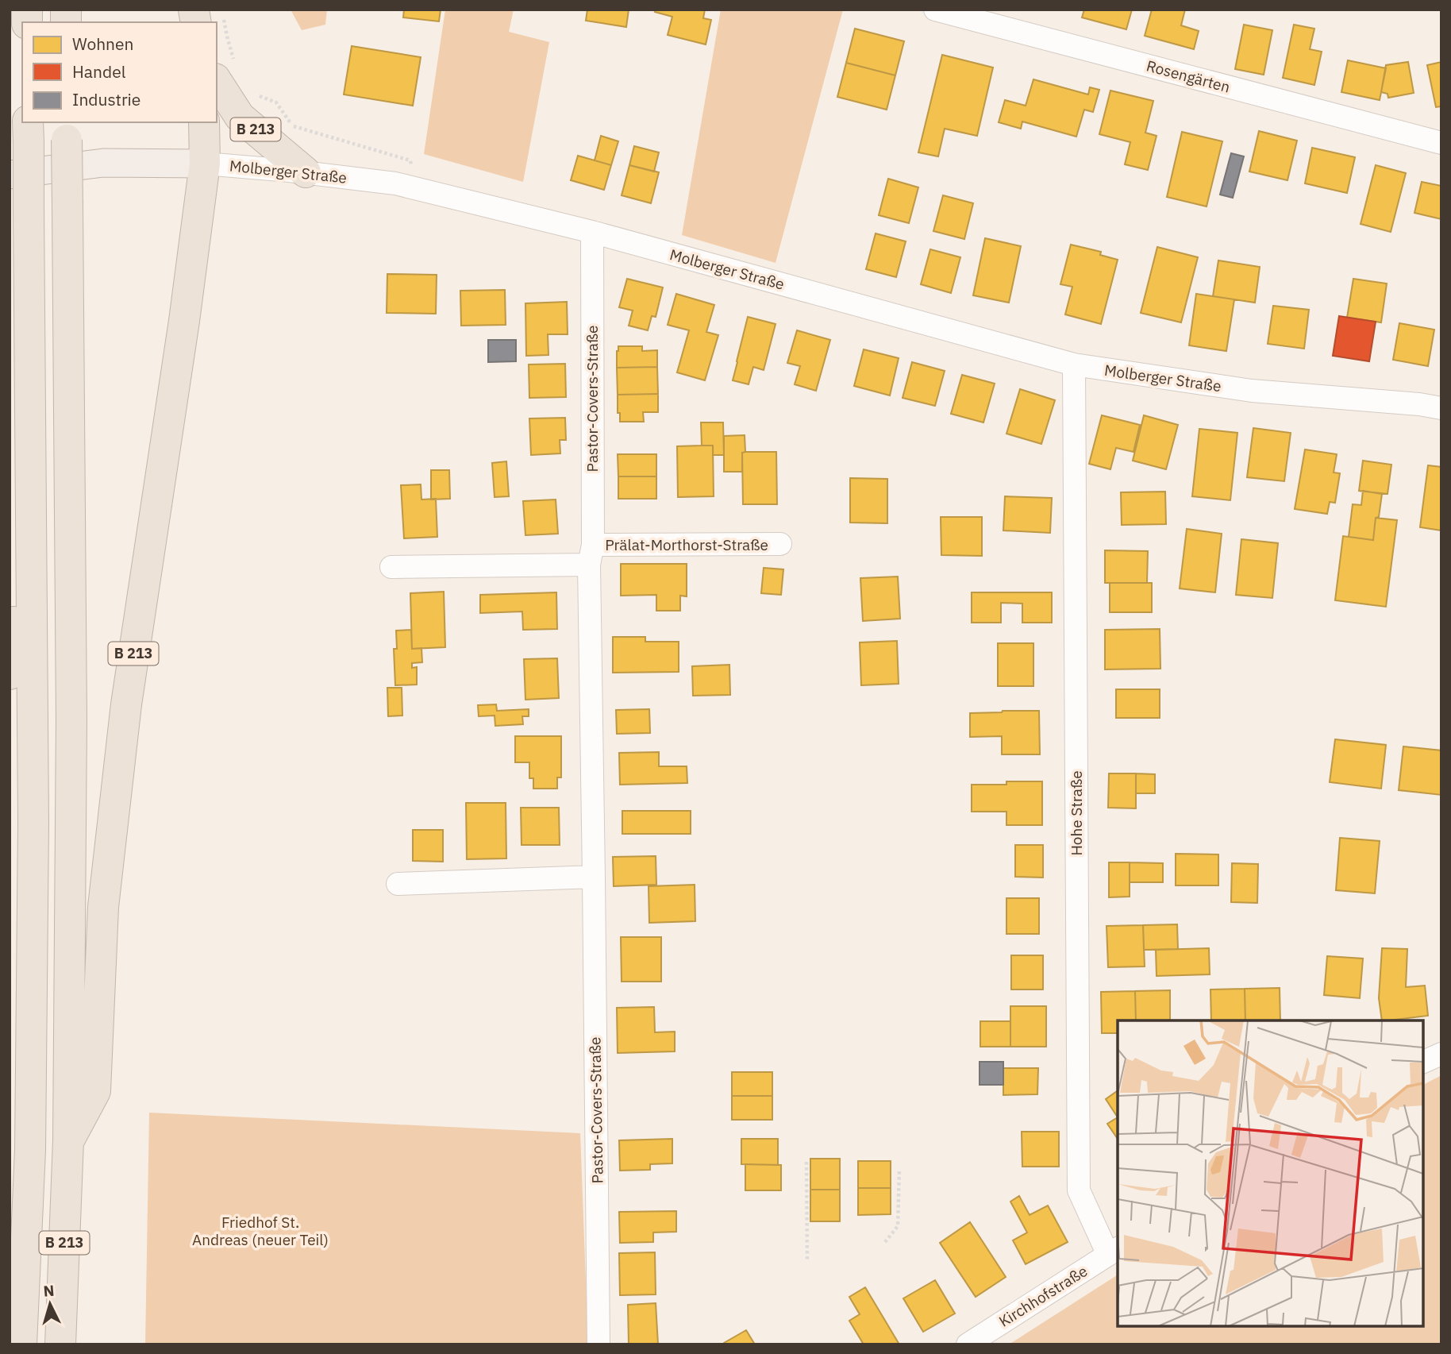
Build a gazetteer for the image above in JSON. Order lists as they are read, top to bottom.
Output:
{
  "streets": {
    "highway": ["B 213"],
    "main road": ["Molberger Straße"],
    "street": [
      "Rosengärten",
      "Pastor-Covers-Straße",
      "Prälat-Morthorst-Straße",
      "Hohe Straße",
      "Kirchhofstraße"
    ]
  },
  "crossings": [
    ["B 213", "Molberger Straße"],
    ["Molberger Straße", "Pastor-Covers-Straße"],
    ["Molberger Straße", "Hohe Straße"],
    ["Pastor-Covers-Straße", "Prälat-Morthorst-Straße"],
    ["Hohe Straße", "Kirchhofstraße"]
  ],
  "parks": ["Friedhof St. Andreas (neuer Teil)"],
  "legend": ["Wohnen", "Handel", "Industrie"],
  "north": "top"
}
